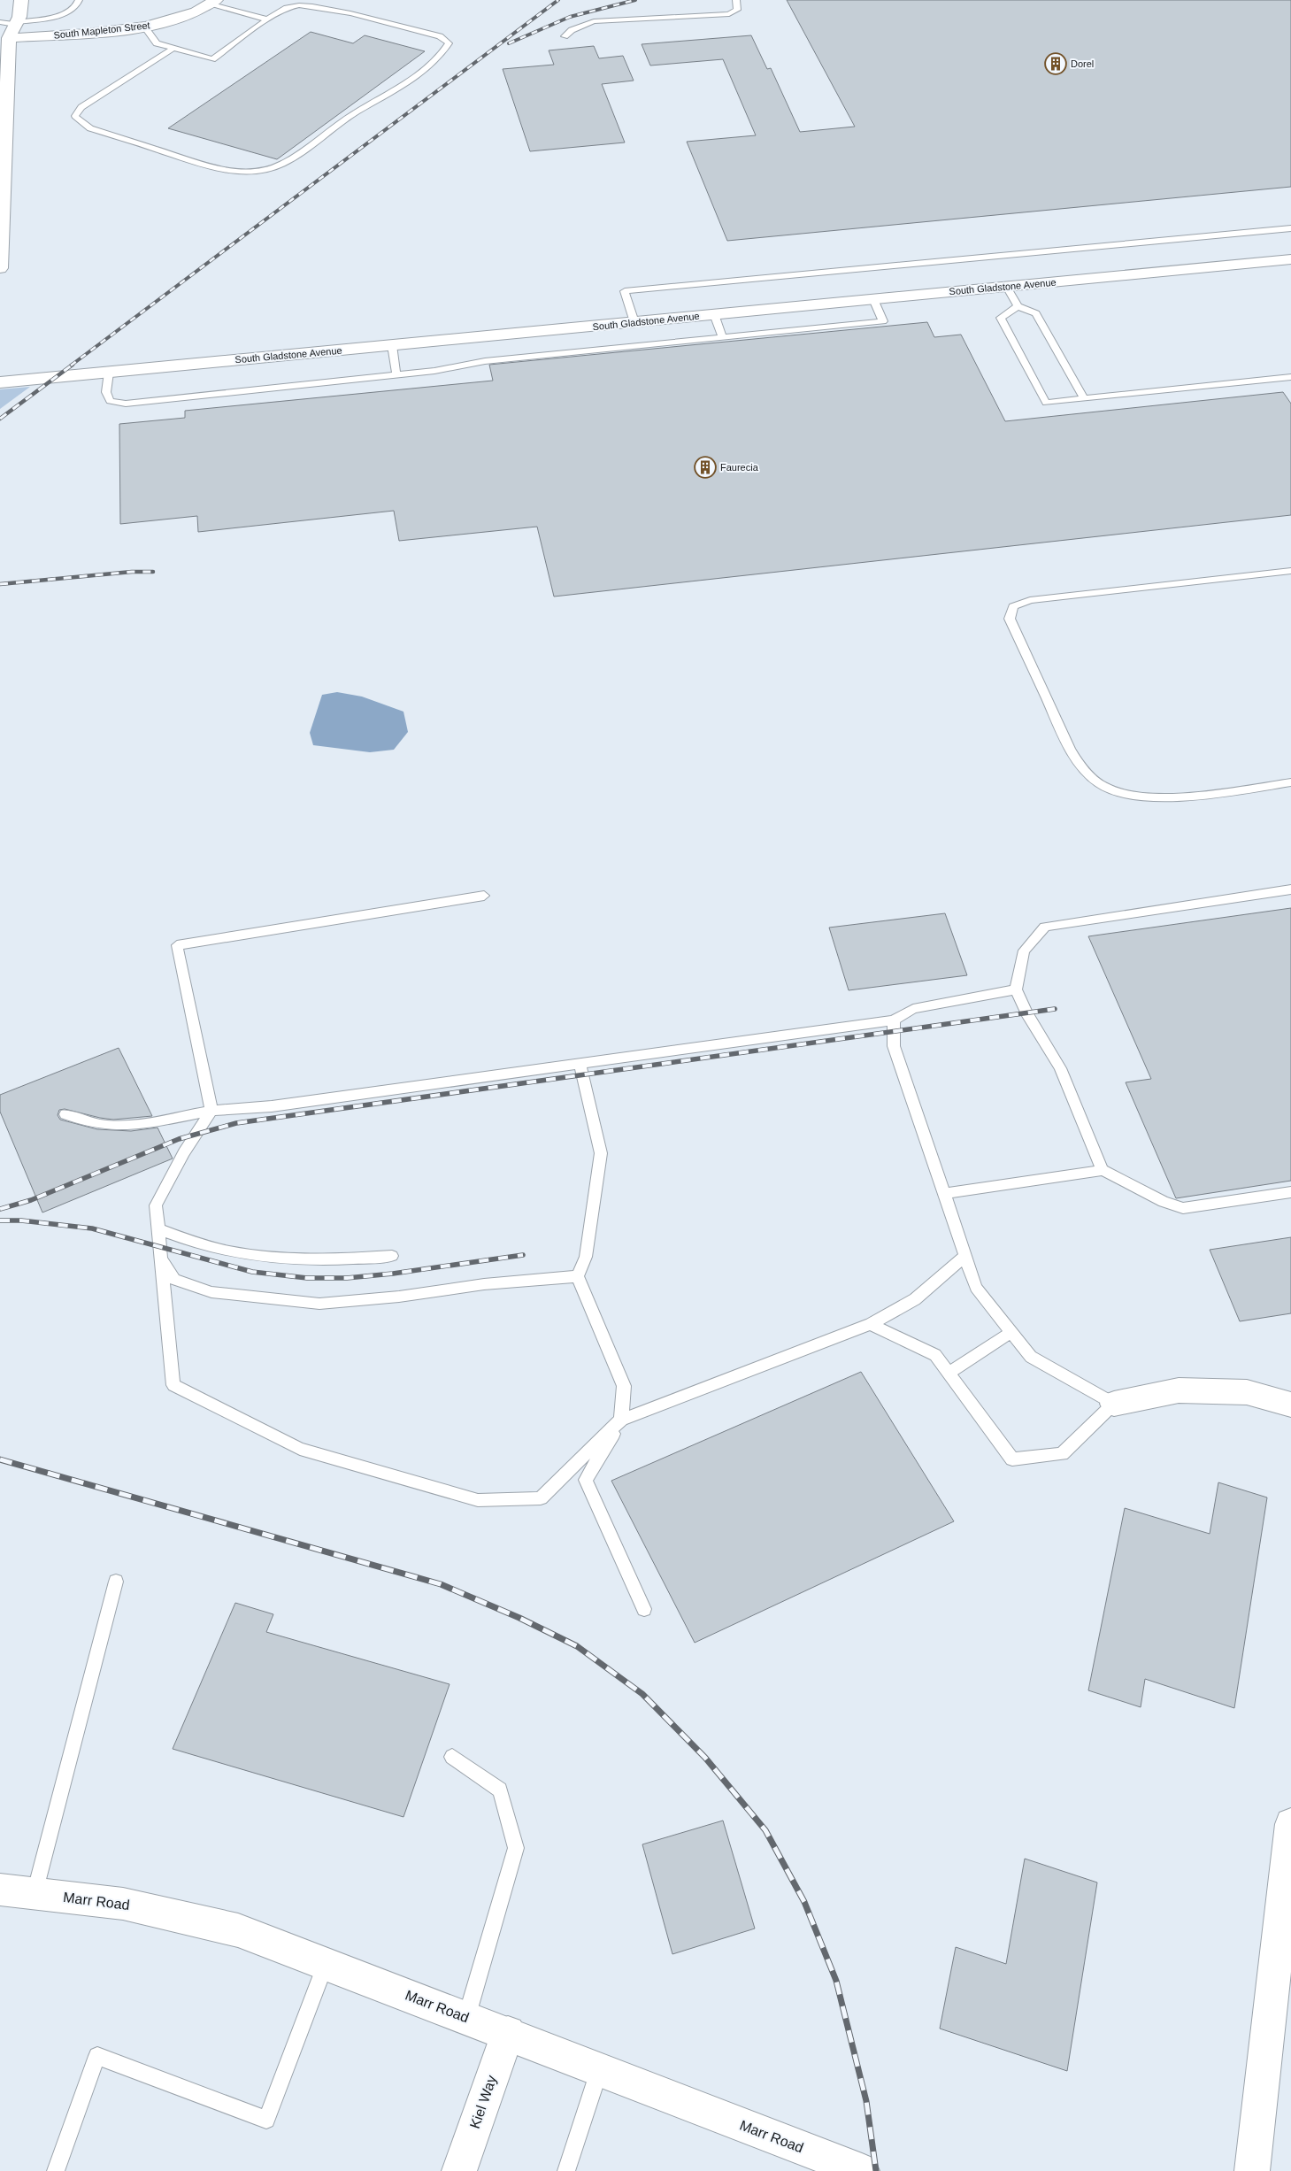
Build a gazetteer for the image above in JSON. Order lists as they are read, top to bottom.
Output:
{
  "streets": {
    "street": [
      "South Mapleton Street",
      "South Gladstone Avenue",
      "Marr Road",
      "Kiel Way"
    ]
  },
  "crossings": [
    ["Marr Road", "Kiel Way"]
  ],
  "places": {
    "building": ["Dorel", "Faurecia"]
  }
}
